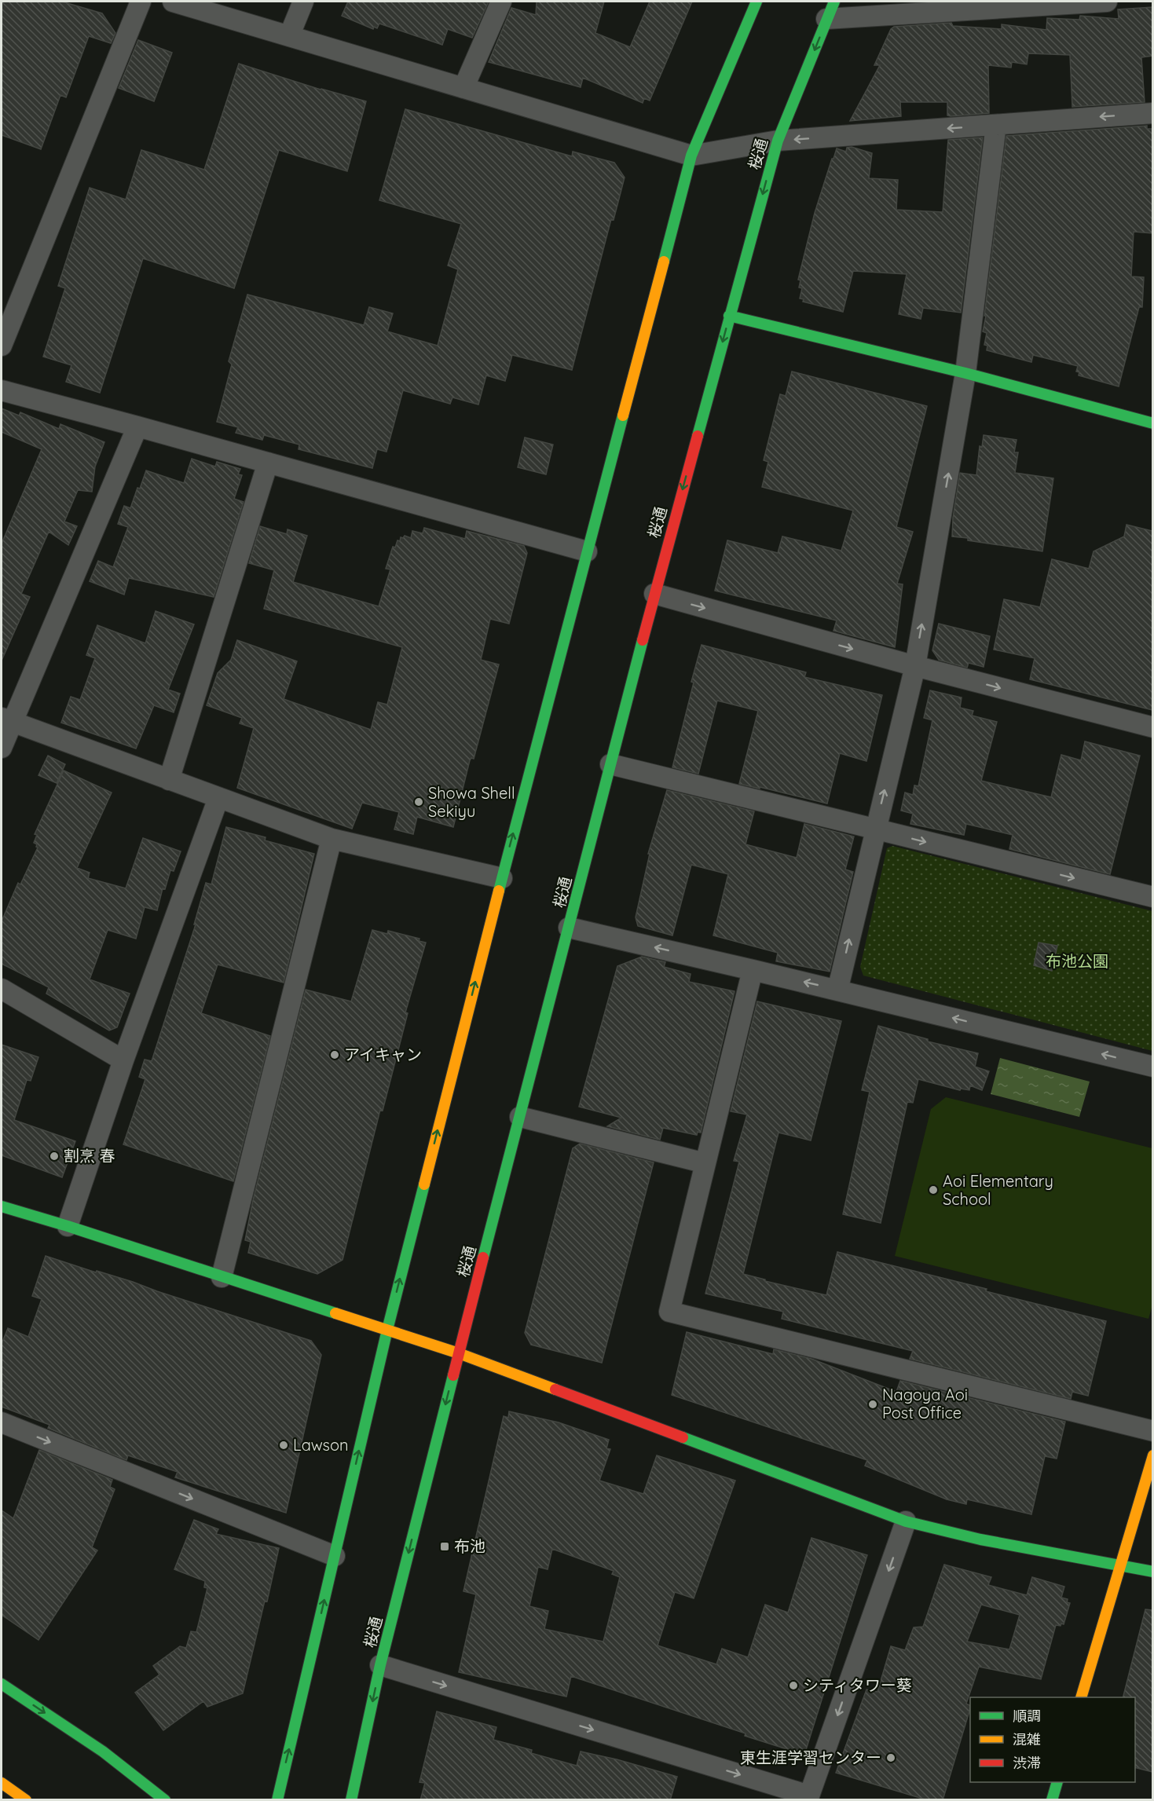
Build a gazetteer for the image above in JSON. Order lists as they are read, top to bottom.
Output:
{
  "streets": {
    "main road": ["桜通"]
  },
  "parks": ["布池公園"],
  "places": {
    "other": [
      "Showa Shell Sekiyu",
      "アイキャン",
      "割烹 春",
      "Aoi Elementary School",
      "Nagoya Aoi Post Office",
      "Lawson",
      "シティタワー葵",
      "東生涯学習センター"
    ],
    "transit": ["布池"]
  },
  "legend": ["順調", "混雑", "渋滞"]
}
